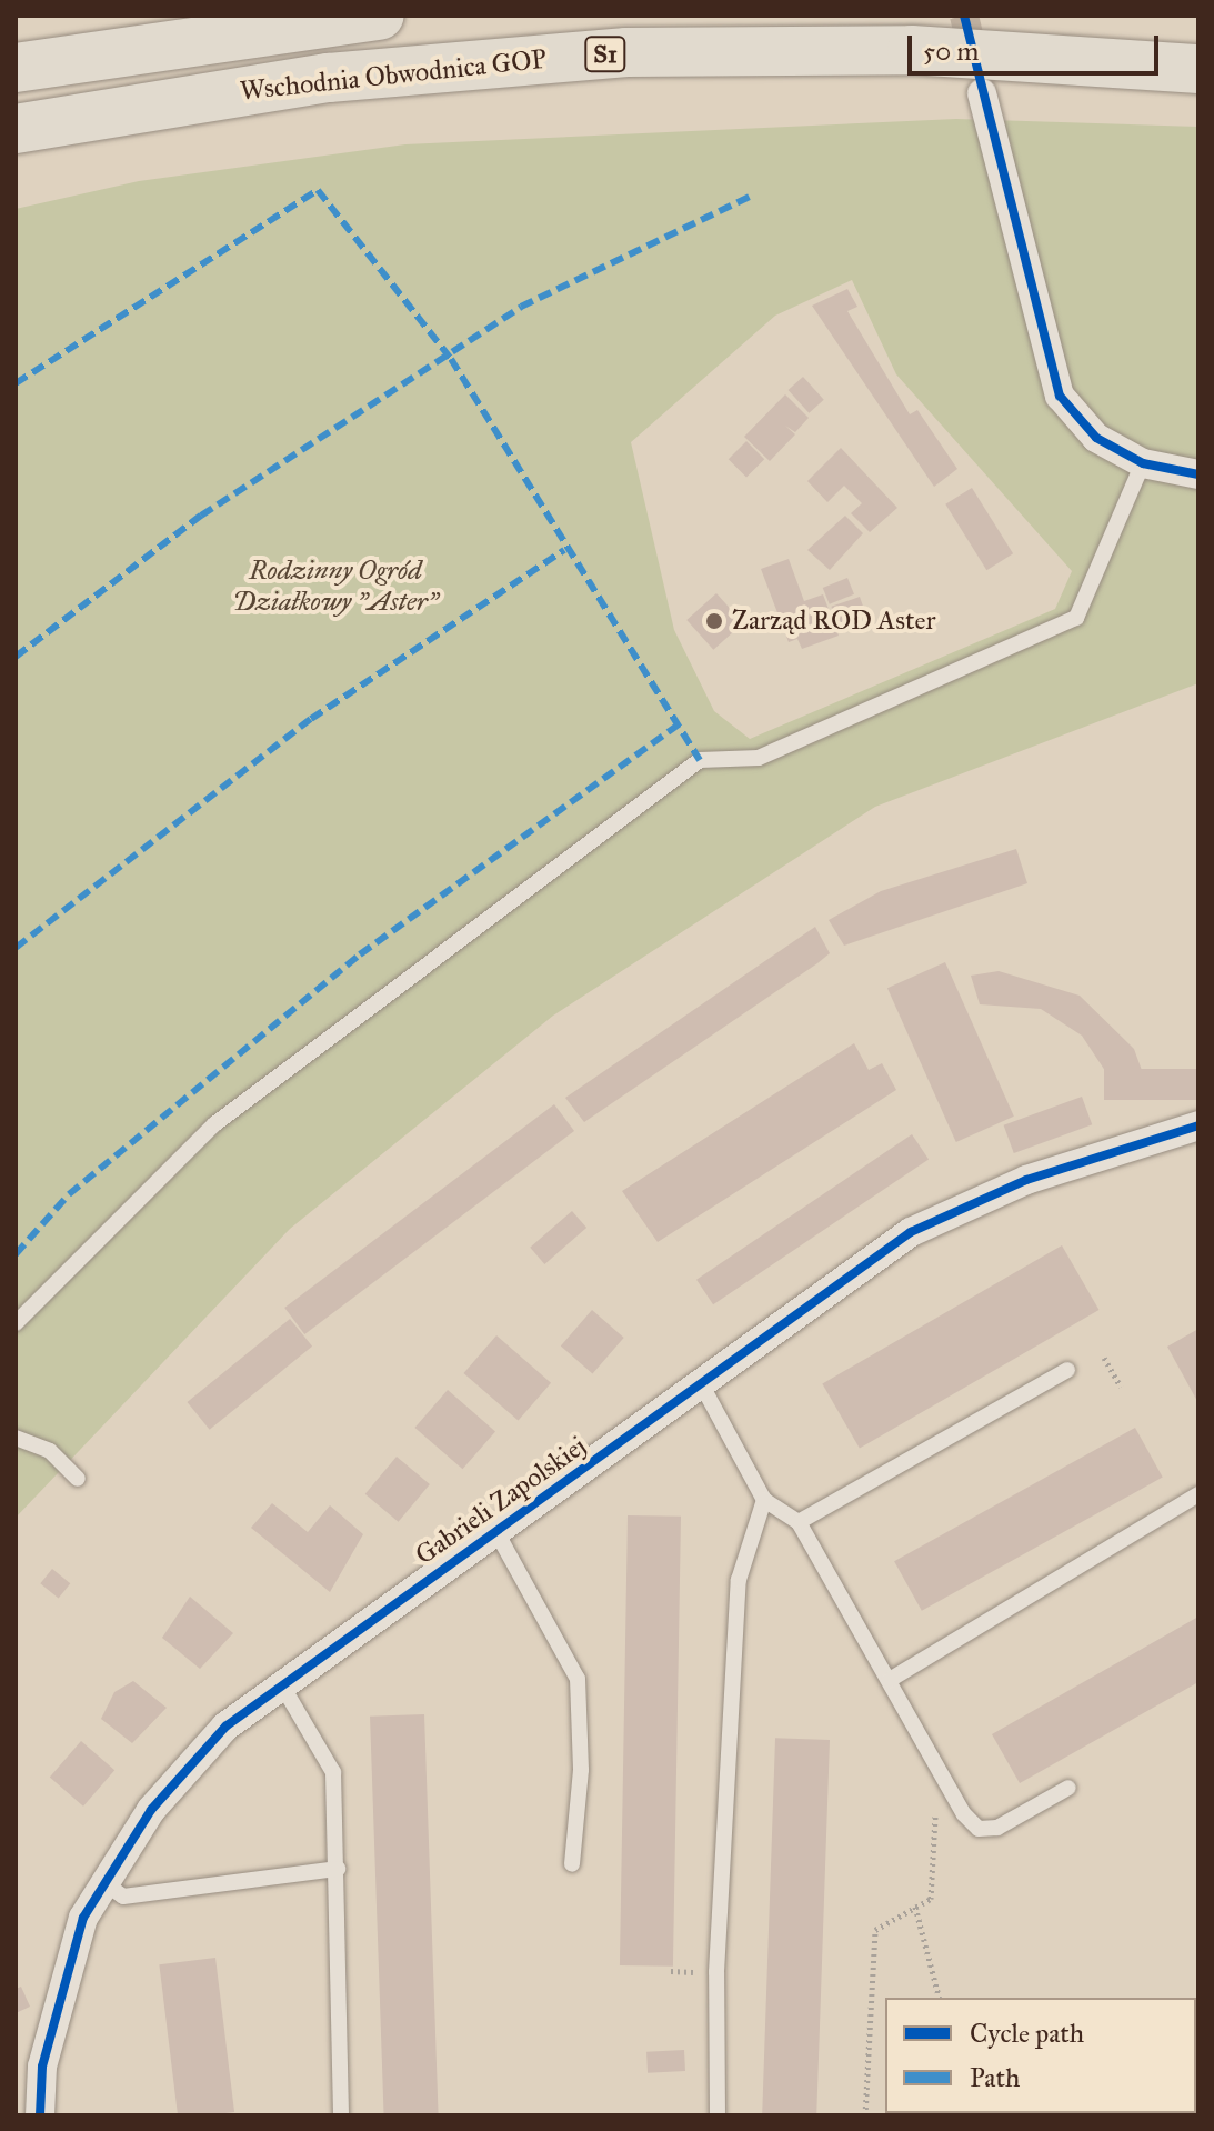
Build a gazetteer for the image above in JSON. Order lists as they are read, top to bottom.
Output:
{
  "streets": {
    "highway": ["S1", "Wschodnia Obwodnica GOP"],
    "street": ["Gabrieli Zapolskiej"]
  },
  "parks": ["Rodzinny Ogród Działkowy \"Aster\""],
  "places": ["Zarząd ROD Aster"],
  "legend": ["Cycle path", "Path"],
  "scale_bar": "50 m"
}
